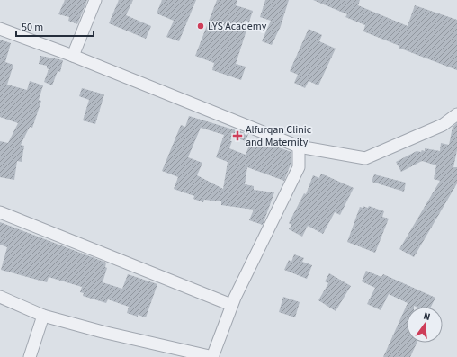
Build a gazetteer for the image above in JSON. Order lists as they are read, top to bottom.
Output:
{
  "places": {
    "other": ["LYS Academy"],
    "health": ["Alfurqan Clinic and Maternity"]
  },
  "scale_bar": "50 m",
  "north": "top"
}
